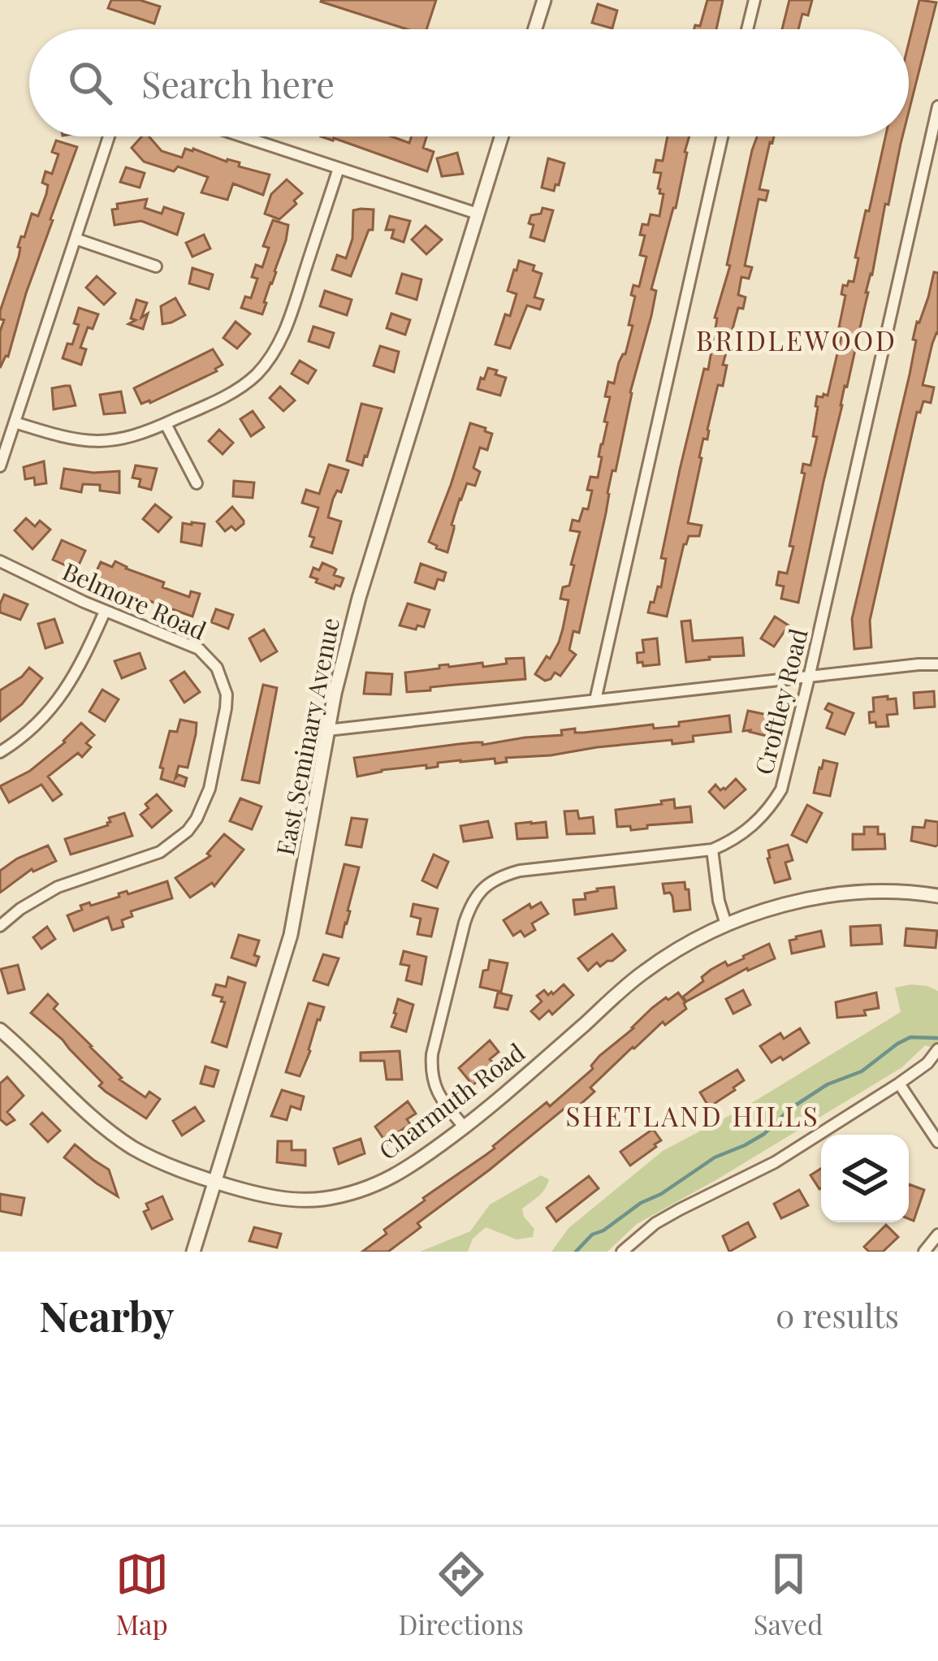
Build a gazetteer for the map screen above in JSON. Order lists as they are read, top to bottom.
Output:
{
  "streets": {
    "street": [
      "Belmore Road",
      "Croftley Road",
      "East Seminary Avenue",
      "Charmuth Road"
    ]
  },
  "crossings": [
    ["Croftley Road", "Charmuth Road"],
    ["East Seminary Avenue", "Charmuth Road"]
  ],
  "districts": ["BRIDLEWOOD", "SHETLAND HILLS"],
  "page": {
    "search": "Search here",
    "heading": ["Nearby", "0 results"],
    "nav": ["Map", "Directions", "Saved"]
  }
}
